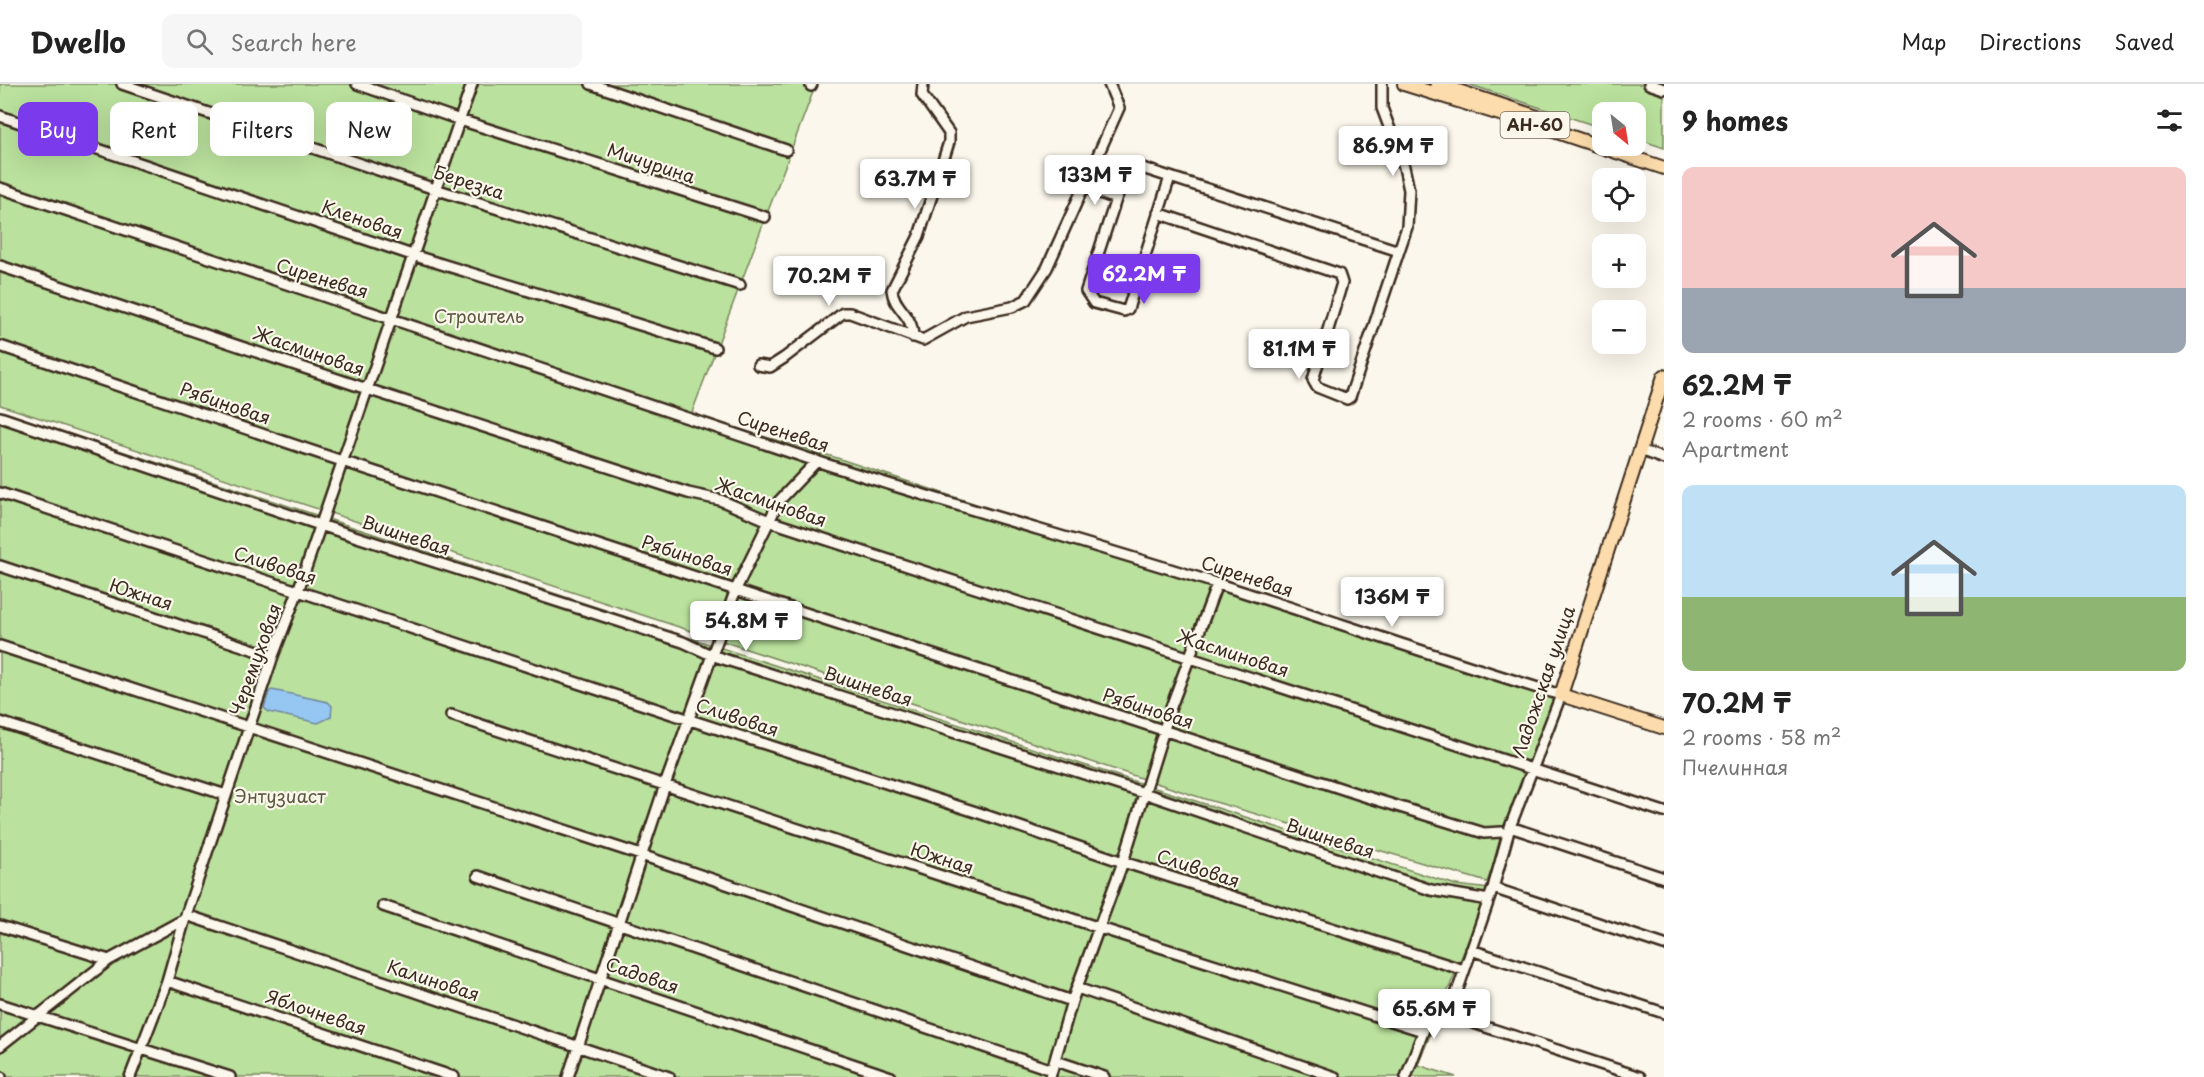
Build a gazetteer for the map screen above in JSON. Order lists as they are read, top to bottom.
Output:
{
  "streets": {
    "main road": ["АН-60", "Ладожская улица"],
    "street": [
      "Мичурина",
      "Березка",
      "Кленовая",
      "Сиреневая",
      "Жасминовая",
      "Рябиновая",
      "Вишневая",
      "Сливовая",
      "Южная",
      "Черемуховая",
      "Садовая",
      "Калиновая",
      "Яблочневая"
    ]
  },
  "crossings": [
    ["Мичурина", "Черемуховая"],
    ["Березка", "Черемуховая"],
    ["Кленовая", "Черемуховая"],
    ["Сиреневая", "Черемуховая"],
    ["Сиреневая", "Ладожская улица"],
    ["Жасминовая", "Черемуховая"],
    ["Жасминовая", "Ладожская улица"],
    ["Рябиновая", "Черемуховая"],
    ["Рябиновая", "Ладожская улица"],
    ["Вишневая", "Черемуховая"],
    ["Вишневая", "Ладожская улица"],
    ["Сливовая", "Черемуховая"],
    ["Сливовая", "Ладожская улица"],
    ["Южная", "Черемуховая"],
    ["Черемуховая", "Калиновая"],
    ["Черемуховая", "Яблочневая"]
  ],
  "parks": ["Строитель", "Энтузиаст"],
  "north": "bottom right",
  "page": {
    "header": "Dwello",
    "search": "Search here",
    "nav": ["Map", "Directions", "Saved"],
    "heading": "9 homes",
    "map_buttons": ["+", "−"],
    "chip": [
      "Buy",
      "Rent",
      "Filters",
      "New"
    ],
    "price": [
      "86.9M ₸",
      "133M ₸",
      "63.7M ₸",
      "62.2M ₸",
      "70.2M ₸",
      "81.1M ₸",
      "136M ₸",
      "54.8M ₸",
      "65.6M ₸"
    ],
    "list": [
      {
        "name": "62.2M ₸",
        "note": "2 rooms · 60 m² · Apartment"
      },
      {
        "name": "70.2M ₸",
        "note": "2 rooms · 58 m² · Пчелинная"
      }
    ]
  }
}
